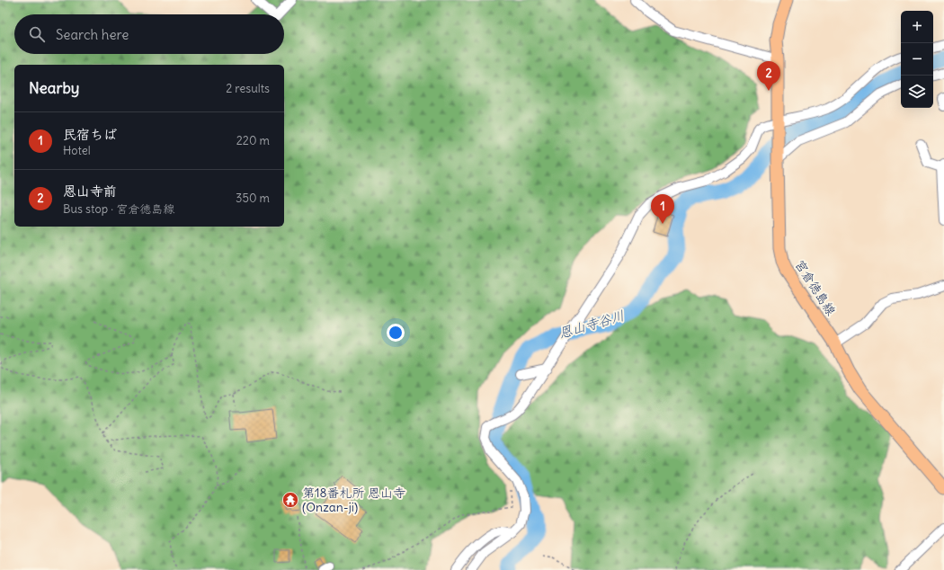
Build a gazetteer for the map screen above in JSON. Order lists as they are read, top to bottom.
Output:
{
  "streets": {
    "main road": ["宮倉徳島線"]
  },
  "water": ["恩山寺谷川"],
  "places": {
    "temple": ["第18番札所 恩山寺 (Onzan-ji)"]
  },
  "page": {
    "map_buttons": ["+", "−"],
    "search": "Search here",
    "pins": ["2", "1"],
    "heading": ["Nearby", "2 results"],
    "list": [
      {
        "mark": "1",
        "name": "民宿ちば",
        "note": "Hotel",
        "value": "220 m"
      },
      {
        "mark": "2",
        "name": "恩山寺前",
        "note": "Bus stop · 宮倉徳島線",
        "value": "350 m"
      }
    ]
  }
}
